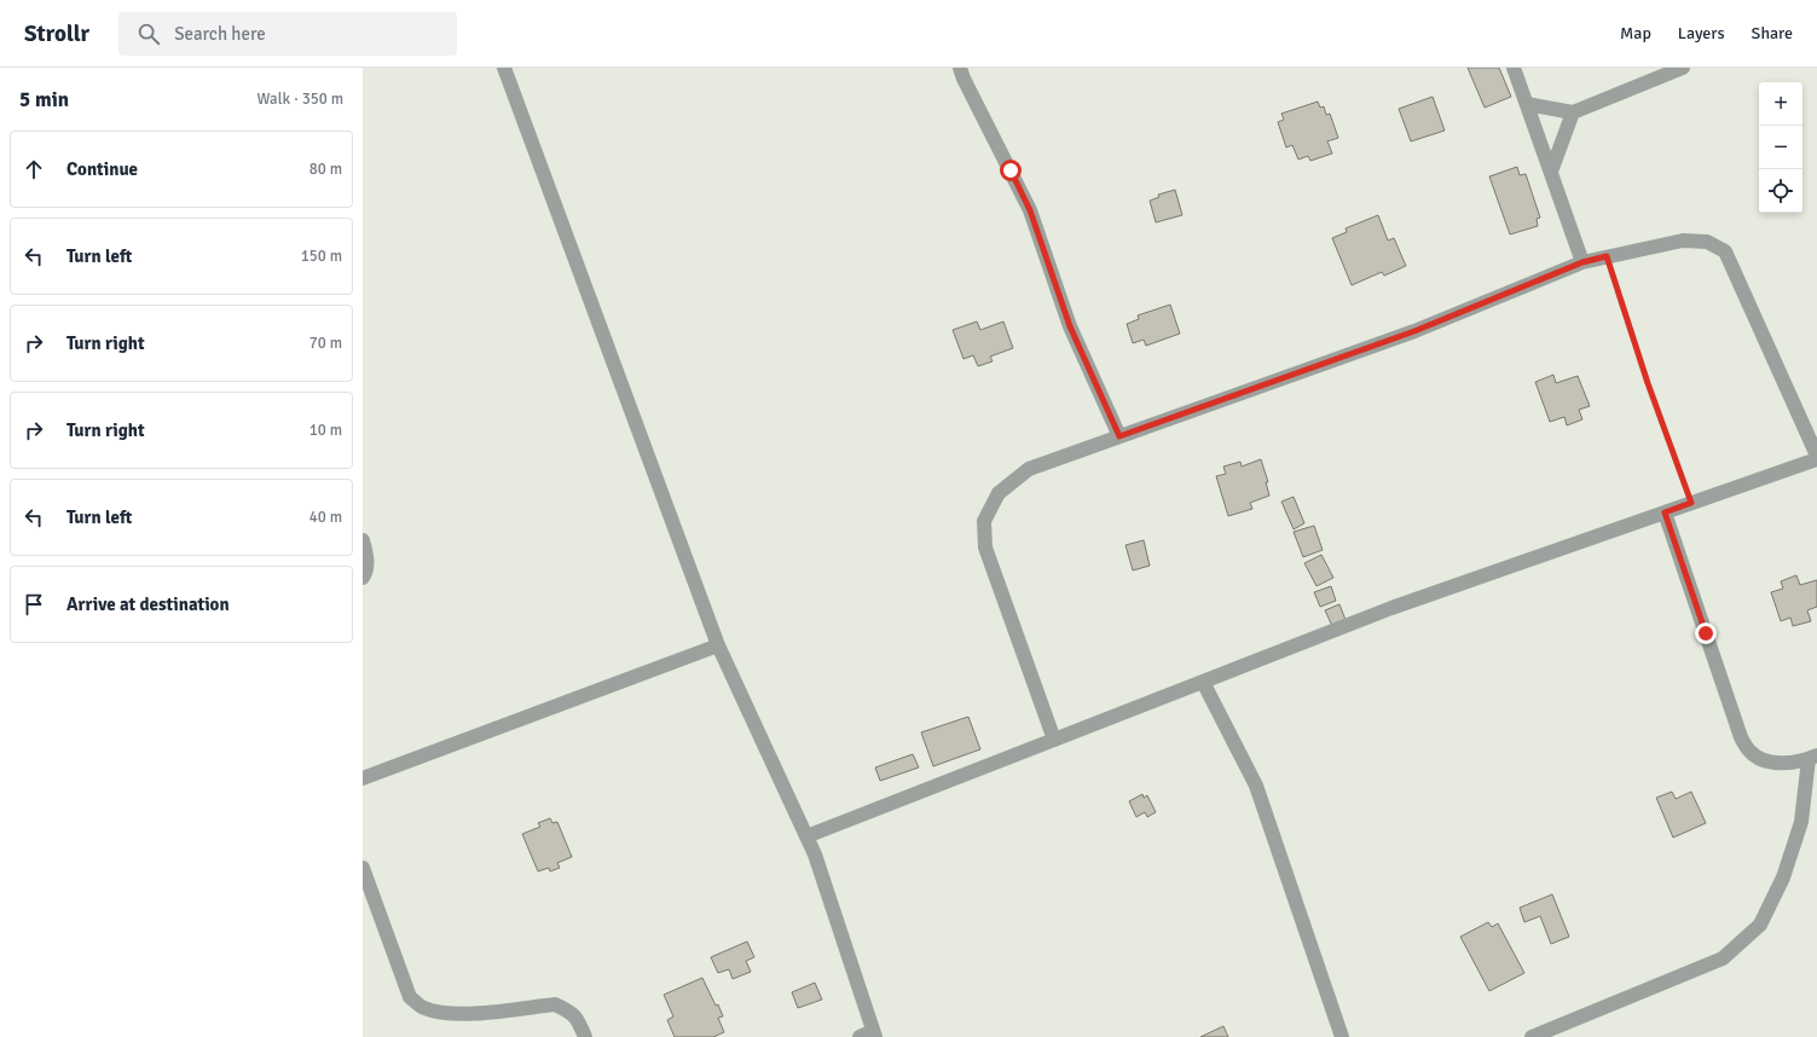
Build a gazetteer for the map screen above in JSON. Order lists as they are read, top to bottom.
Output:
{
  "page": {
    "header": "Strollr",
    "search": "Search here",
    "nav": ["Map", "Layers", "Share"],
    "heading": ["5 min", "Walk · 350 m"],
    "map_buttons": ["+", "−"],
    "list": [
      ["Continue", "80 m"],
      ["Turn left", "150 m"],
      ["Turn right", "70 m"],
      ["Turn right", "10 m"],
      ["Turn left", "40 m"],
      "Arrive at destination"
    ]
  }
}
